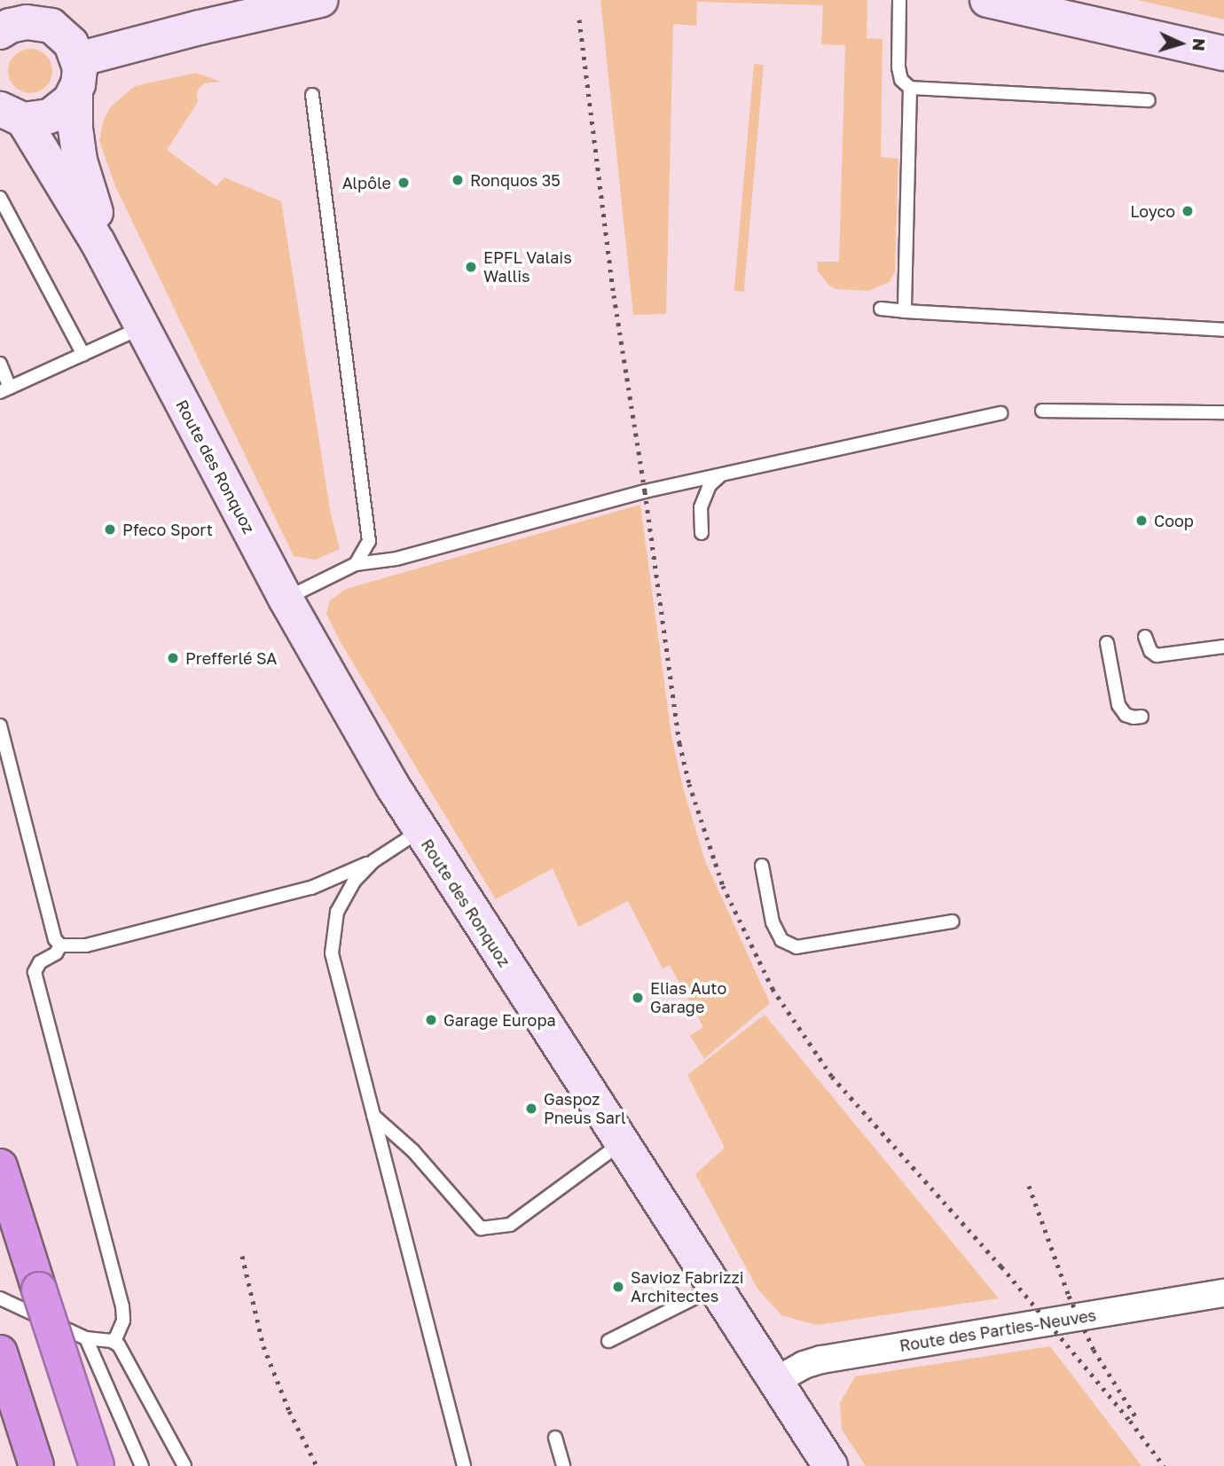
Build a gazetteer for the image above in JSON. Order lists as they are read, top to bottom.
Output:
{
  "streets": {
    "street": ["Route des Ronquoz", "Route des Parties-Neuves"]
  },
  "crossings": [
    ["Route des Ronquoz", "Route des Parties-Neuves"]
  ],
  "places": [
    "Ronquos 35",
    "Alpôle",
    "Loyco",
    "EPFL Valais Wallis",
    "Coop",
    "Pfeco Sport",
    "Prefferlé SA",
    "Elias Auto Garage",
    "Garage Europa",
    "Gaspoz Pneus Sarl",
    "Savioz Fabrizzi Architectes"
  ],
  "north": "right"
}
